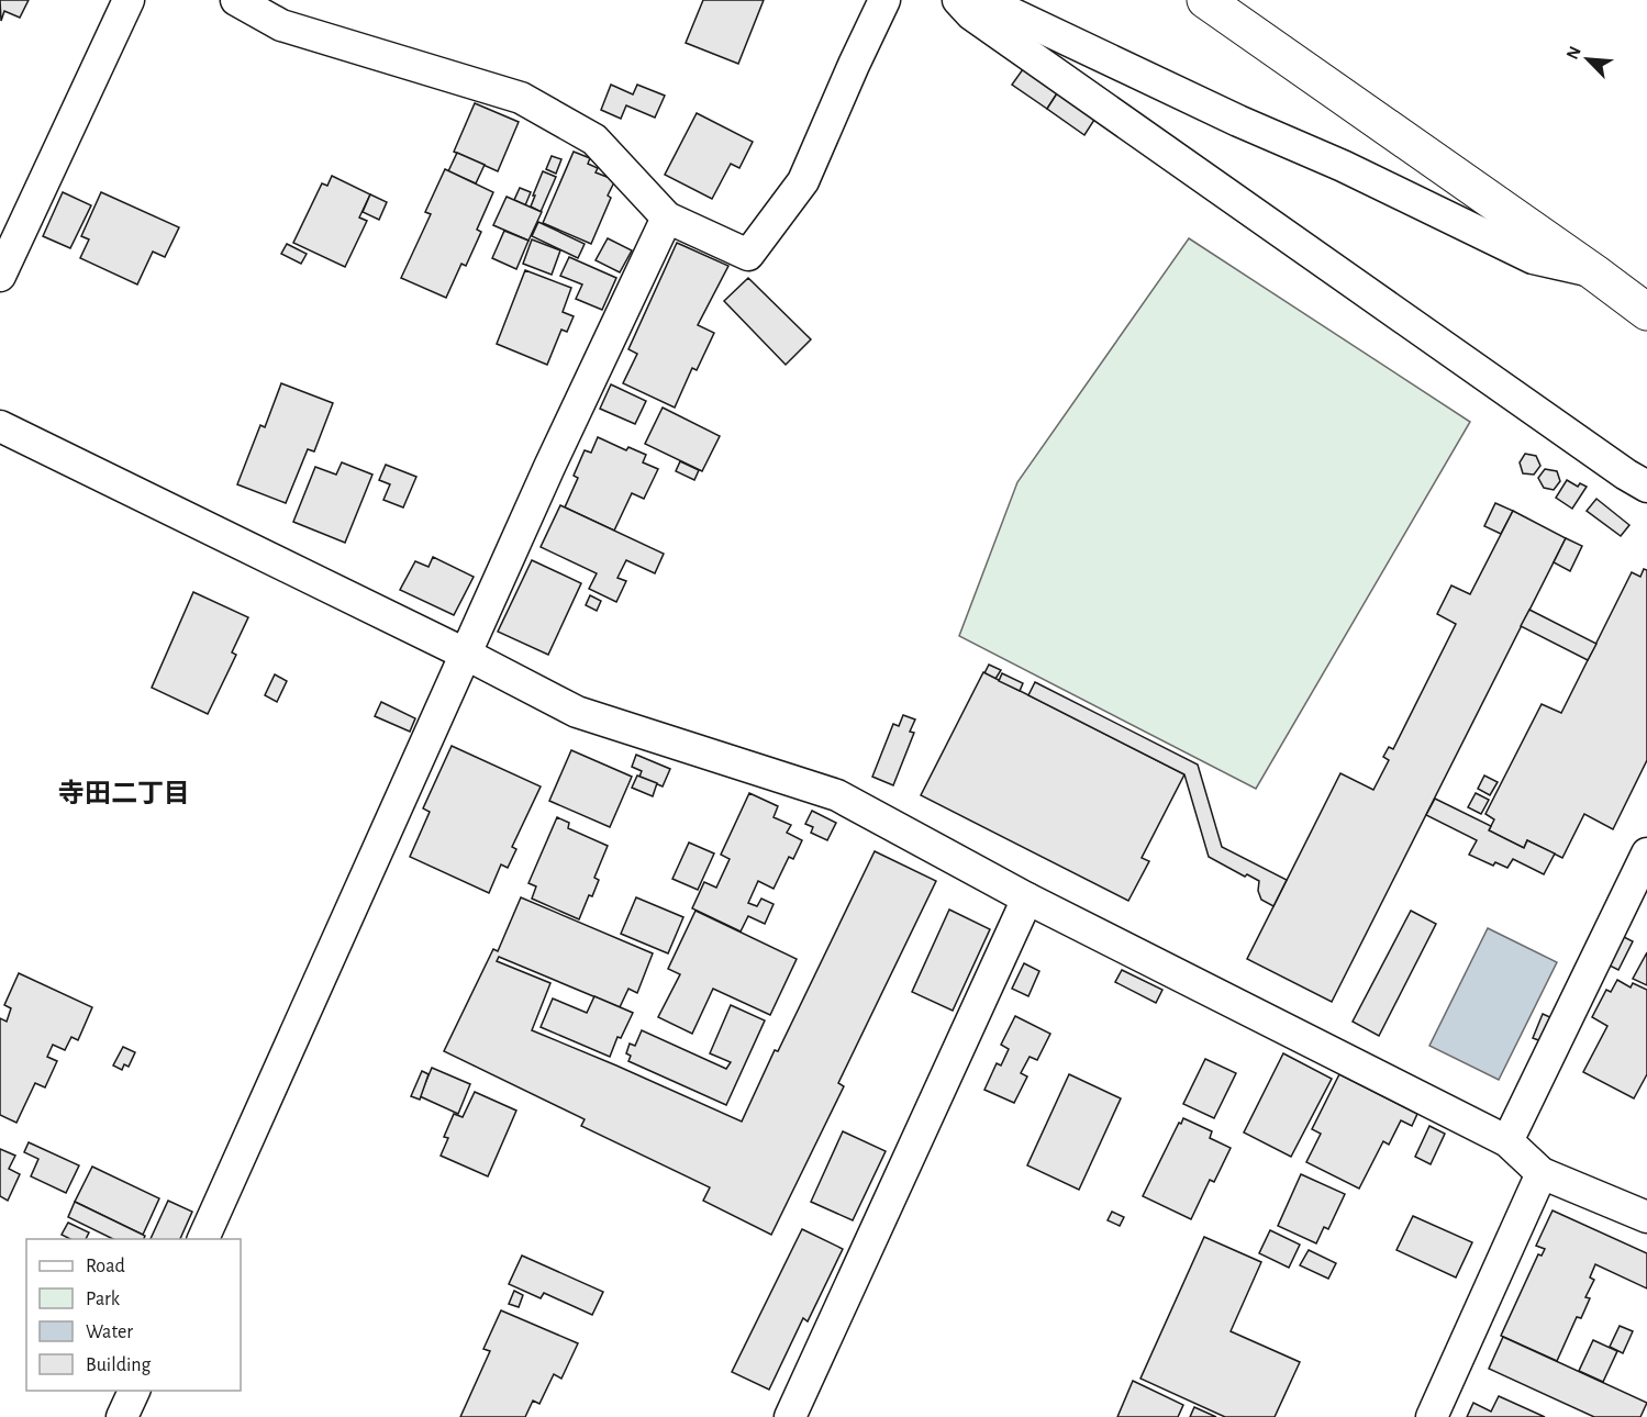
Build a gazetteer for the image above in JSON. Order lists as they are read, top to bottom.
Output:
{
  "districts": ["寺田二丁目"],
  "legend": [
    "Road",
    "Park",
    "Water",
    "Building"
  ],
  "north": "top left"
}
